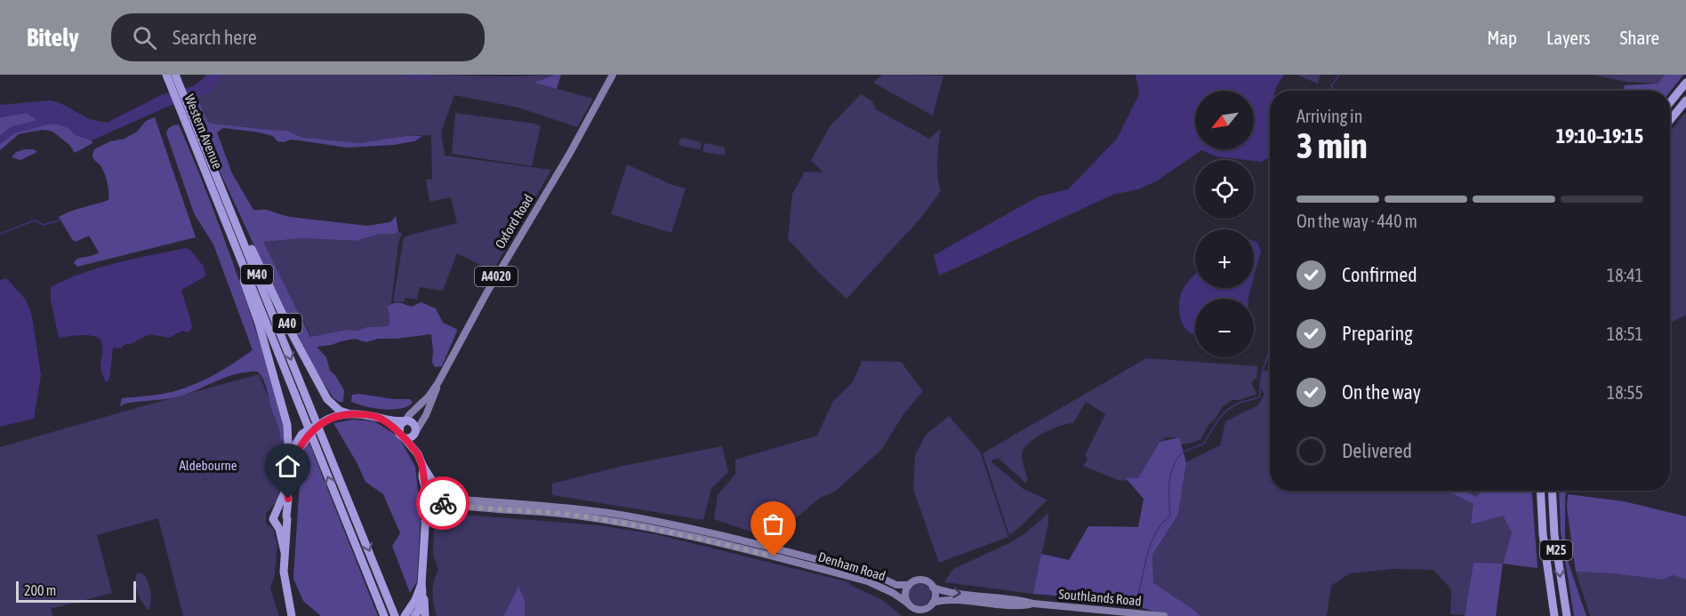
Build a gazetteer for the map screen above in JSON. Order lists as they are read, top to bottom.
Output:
{
  "streets": {
    "highway": [
      "Western Avenue",
      "M40",
      "A40",
      "M25"
    ],
    "main road": [
      "Oxford Road",
      "A4020",
      "Denham Road",
      "Southlands Road"
    ]
  },
  "crossings": [
    ["Western Avenue", "M40"],
    ["Western Avenue", "A40"],
    ["M40", "A40"]
  ],
  "parks": ["Aldebourne"],
  "scale_bar": "200 m",
  "north": "bottom left",
  "page": {
    "header": "Bitely",
    "search": "Search here",
    "nav": ["Map", "Layers", "Share"],
    "map_buttons": ["+", "−"],
    "heading": ["3 min", "Arriving in", "19:10–19:15"],
    "bar": "On the way · 440 m",
    "list": [
      ["Confirmed", "18:41"],
      ["Preparing", "18:51"],
      ["On the way", "18:55"],
      "Delivered"
    ],
    "scale": "200 m"
  }
}
